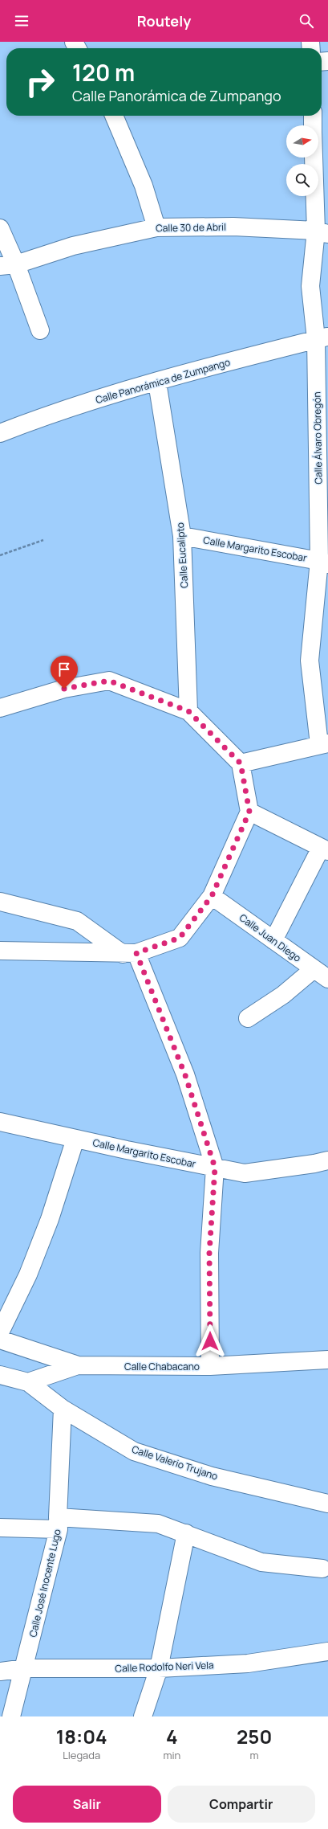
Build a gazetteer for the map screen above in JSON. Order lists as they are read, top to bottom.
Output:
{
  "streets": {
    "street": [
      "Calle 30 de Abril",
      "Calle Panorámica de Zumpango",
      "Calle Álvaro Obregón",
      "Calle Margarito Escobar",
      "Calle Eucalipto",
      "Calle Juan Diego",
      "Calle Chabacano",
      "Calle Valerio Trujano",
      "Calle José Inocente Lugo",
      "Calle Rodolfo Neri Vela"
    ]
  },
  "crossings": [
    ["Calle 30 de Abril", "Calle Álvaro Obregón"],
    ["Calle Panorámica de Zumpango", "Calle Álvaro Obregón"],
    ["Calle Panorámica de Zumpango", "Calle Eucalipto"],
    ["Calle Álvaro Obregón", "Calle Margarito Escobar"],
    ["Calle Margarito Escobar", "Calle Eucalipto"],
    ["Calle Valerio Trujano", "Calle José Inocente Lugo"],
    ["Calle José Inocente Lugo", "Calle Rodolfo Neri Vela"]
  ],
  "north": "right",
  "page": {
    "header": "Routely",
    "turn": ["120 m", "Calle Panorámica de Zumpango"],
    "eta": [
      "18:04",
      "Llegada",
      "4",
      "min",
      "250",
      "m"
    ],
    "buttons": ["Salir", "Compartir"]
  }
}
